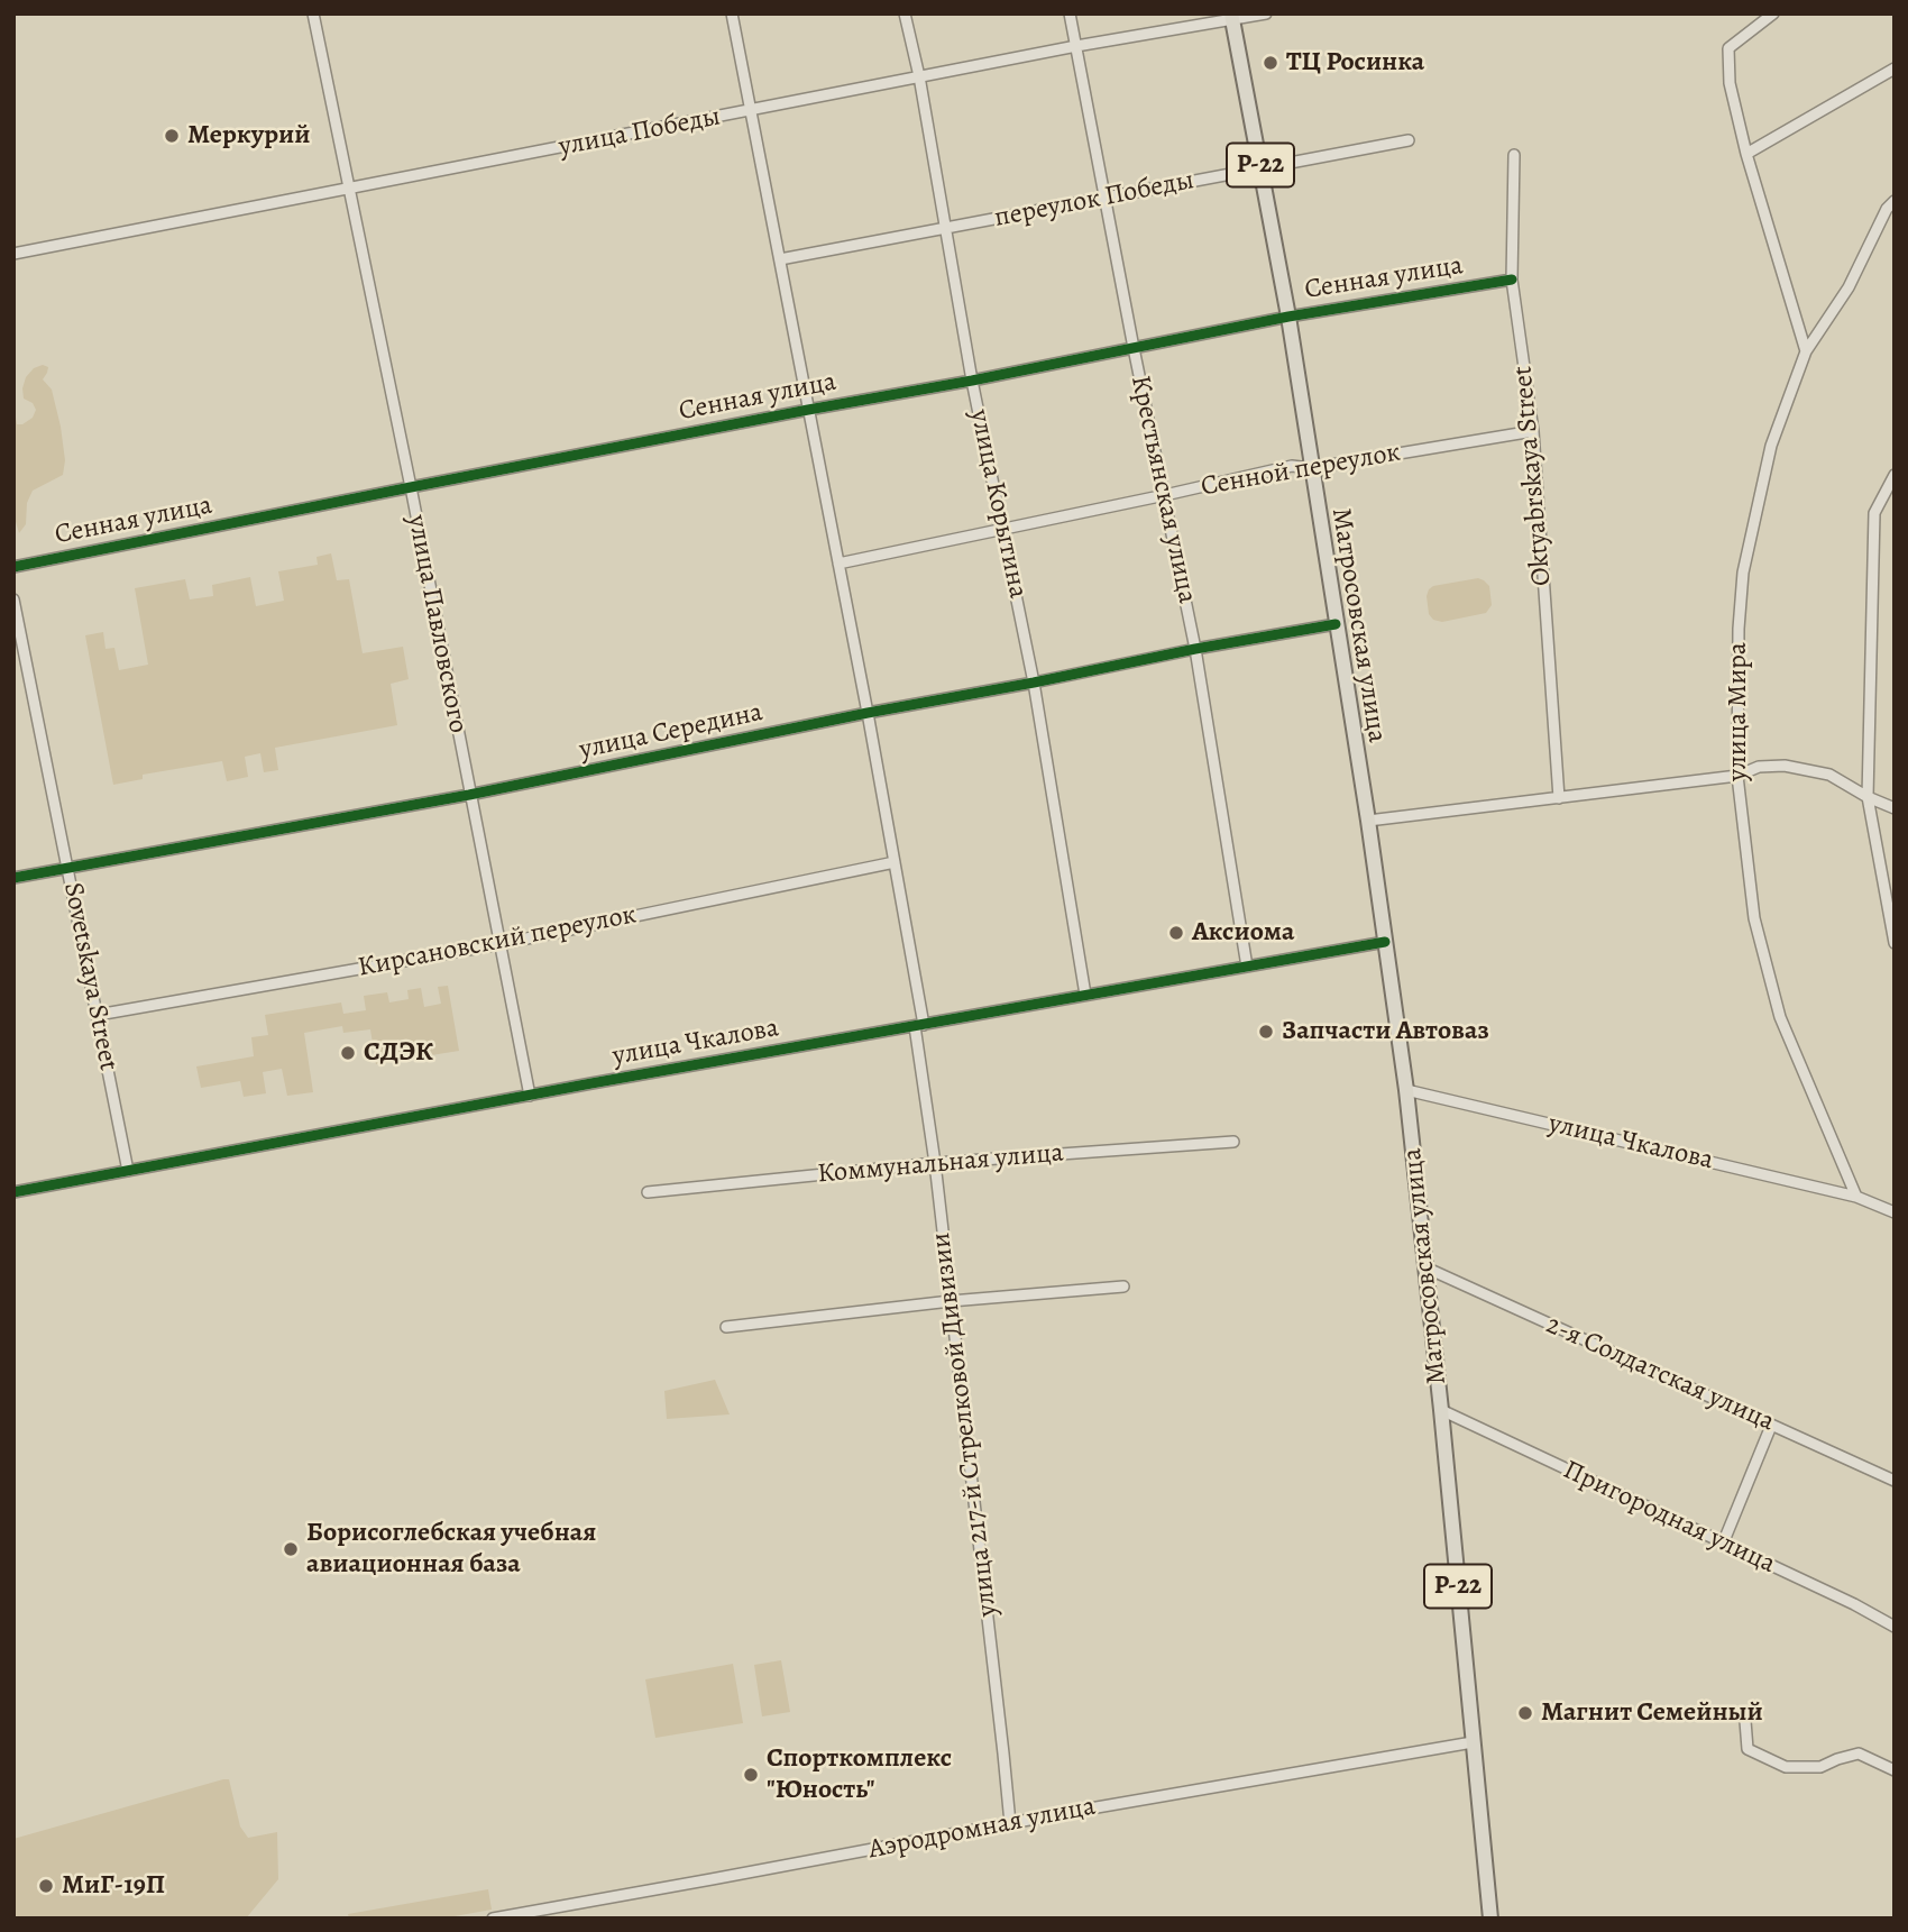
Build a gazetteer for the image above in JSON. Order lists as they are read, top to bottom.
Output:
{
  "streets": {
    "highway": ["Р-22", "Матросовская улица"],
    "street": [
      "улица Победы",
      "переулок Победы",
      "Сенная улица",
      "Сенной переулок",
      "Oktyabrskaya Street",
      "Крестьянская улица",
      "улица Корытина",
      "улица Павловского",
      "улица Мира",
      "улица Середина",
      "Кирсановский переулок",
      "Sovetskaya Street",
      "улица Чкалова",
      "Коммунальная улица",
      "2-я Солдатская улица",
      "улица 217-й Стрелковой Дивизии",
      "Пригородная улица",
      "Аэродромная улица"
    ]
  },
  "crossings": [
    ["улица Победы", "Крестьянская улица"],
    ["улица Победы", "улица Корытина"],
    ["улица Победы", "улица Павловского"],
    ["улица Победы", "Матросовская улица"],
    ["улица Победы", "улица 217-й Стрелковой Дивизии"],
    ["переулок Победы", "Крестьянская улица"],
    ["переулок Победы", "улица Корытина"],
    ["переулок Победы", "Матросовская улица"],
    ["переулок Победы", "улица 217-й Стрелковой Дивизии"],
    ["Сенная улица", "Oktyabrskaya Street"],
    ["Сенная улица", "Крестьянская улица"],
    ["Сенная улица", "улица Корытина"],
    ["Сенная улица", "улица Павловского"],
    ["Сенная улица", "Матросовская улица"],
    ["Сенная улица", "улица 217-й Стрелковой Дивизии"],
    ["Сенной переулок", "Oktyabrskaya Street"],
    ["Сенной переулок", "Крестьянская улица"],
    ["Сенной переулок", "улица Корытина"],
    ["Сенной переулок", "Матросовская улица"],
    ["Сенной переулок", "улица 217-й Стрелковой Дивизии"],
    ["Крестьянская улица", "улица Середина"],
    ["Крестьянская улица", "улица Чкалова"],
    ["улица Корытина", "улица Середина"],
    ["улица Корытина", "улица Чкалова"],
    ["улица Павловского", "улица Середина"],
    ["улица Павловского", "Кирсановский переулок"],
    ["улица Павловского", "улица Чкалова"],
    ["Матросовская улица", "улица Середина"],
    ["Матросовская улица", "улица Чкалова"],
    ["Матросовская улица", "2-я Солдатская улица"],
    ["Матросовская улица", "Пригородная улица"],
    ["Матросовская улица", "Аэродромная улица"],
    ["улица Мира", "улица Чкалова"],
    ["улица Середина", "Sovetskaya Street"],
    ["улица Середина", "улица 217-й Стрелковой Дивизии"],
    ["Кирсановский переулок", "Sovetskaya Street"],
    ["Кирсановский переулок", "улица 217-й Стрелковой Дивизии"],
    ["Sovetskaya Street", "улица Чкалова"],
    ["улица Чкалова", "улица 217-й Стрелковой Дивизии"],
    ["Коммунальная улица", "улица 217-й Стрелковой Дивизии"],
    ["улица 217-й Стрелковой Дивизии", "Аэродромная улица"]
  ],
  "places": [
    "ТЦ Росинка",
    "Меркурий",
    "Аксиома",
    "Запчасти Автоваз",
    "СДЭК",
    "Борисоглебская учебная авиационная база",
    "Магнит Семейный",
    "Спорткомплекс \"Юность\"",
    "МиГ-19П"
  ]
}
